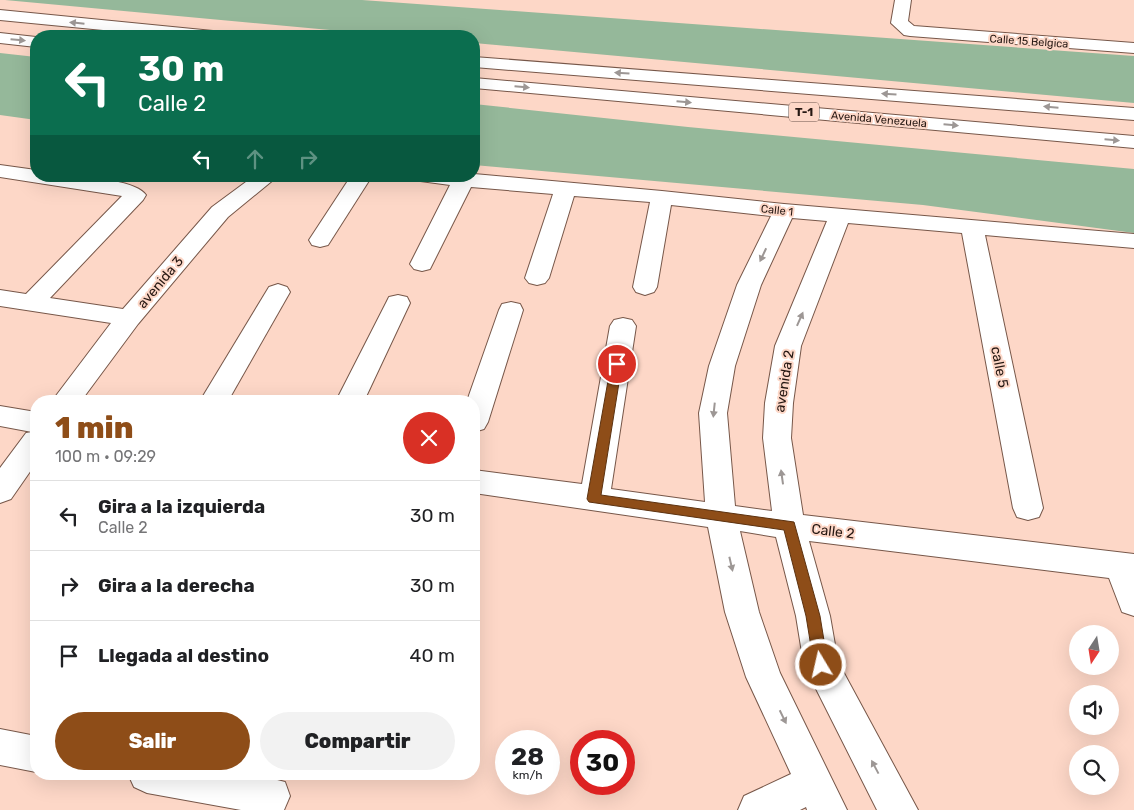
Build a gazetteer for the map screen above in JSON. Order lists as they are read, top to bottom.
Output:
{
  "streets": {
    "street": [
      "Calle 15 Belgica",
      "T-1",
      "Avenida Venezuela",
      "Calle 1",
      "avenida 3",
      "calle 5",
      "avenida 2",
      "Calle 2"
    ]
  },
  "crossings": [
    ["Calle 1", "calle 5"],
    ["Calle 1", "avenida 2"],
    ["avenida 2", "Calle 2"]
  ],
  "north": "bottom",
  "page": {
    "turn": ["30 m", "Calle 2"],
    "heading": ["1 min", "100 m · 09:29"],
    "list": [
      {
        "name": "Gira a la izquierda",
        "note": "Calle 2",
        "value": "30 m"
      },
      {
        "name": "Gira a la derecha",
        "value": "30 m"
      },
      {
        "name": "Llegada al destino",
        "value": "40 m"
      }
    ],
    "buttons": ["Salir", "Compartir"],
    "speed": "28 km/h",
    "limit": "30"
  }
}
